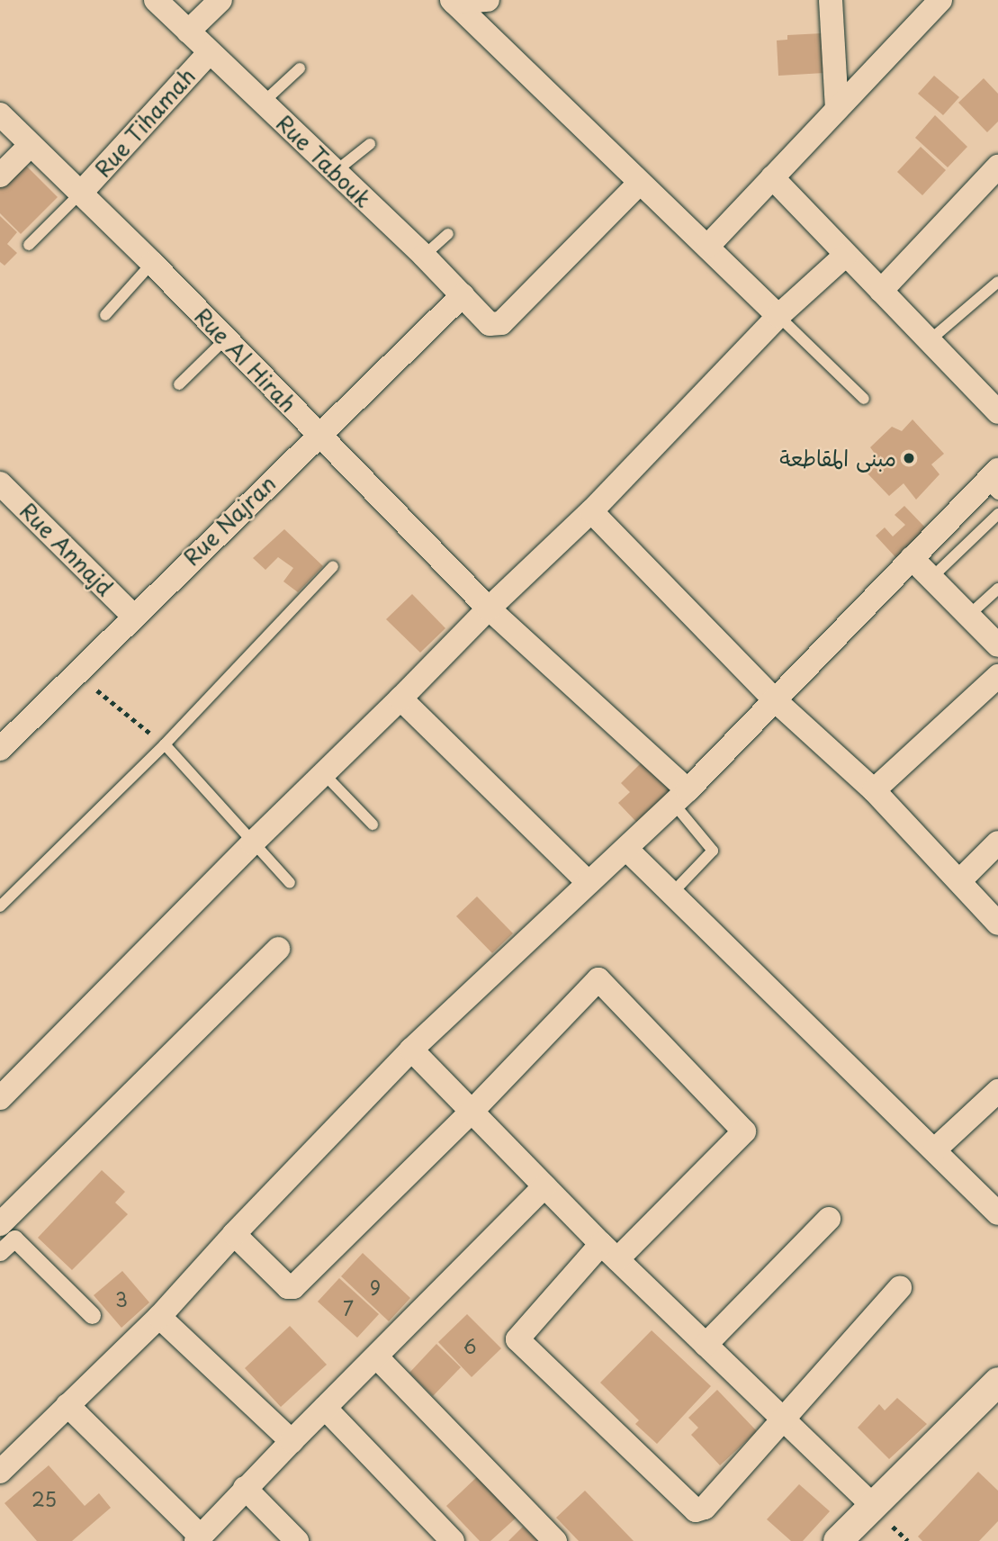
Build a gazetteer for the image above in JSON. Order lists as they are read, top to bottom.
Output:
{
  "streets": {
    "street": [
      "Rue Tihamah",
      "Rue Tabouk",
      "Rue Al Hirah",
      "Rue Najran",
      "Rue Annajd"
    ]
  },
  "crossings": [
    ["Rue Tihamah", "Rue Tabouk"],
    ["Rue Tihamah", "Rue Al Hirah"],
    ["Rue Tabouk", "Rue Najran"],
    ["Rue Al Hirah", "Rue Najran"],
    ["Rue Najran", "Rue Annajd"]
  ],
  "places": ["مبنى المقاطعة"],
  "house_numbers": [
    "9",
    "3",
    "7",
    "6",
    "25"
  ]
}
